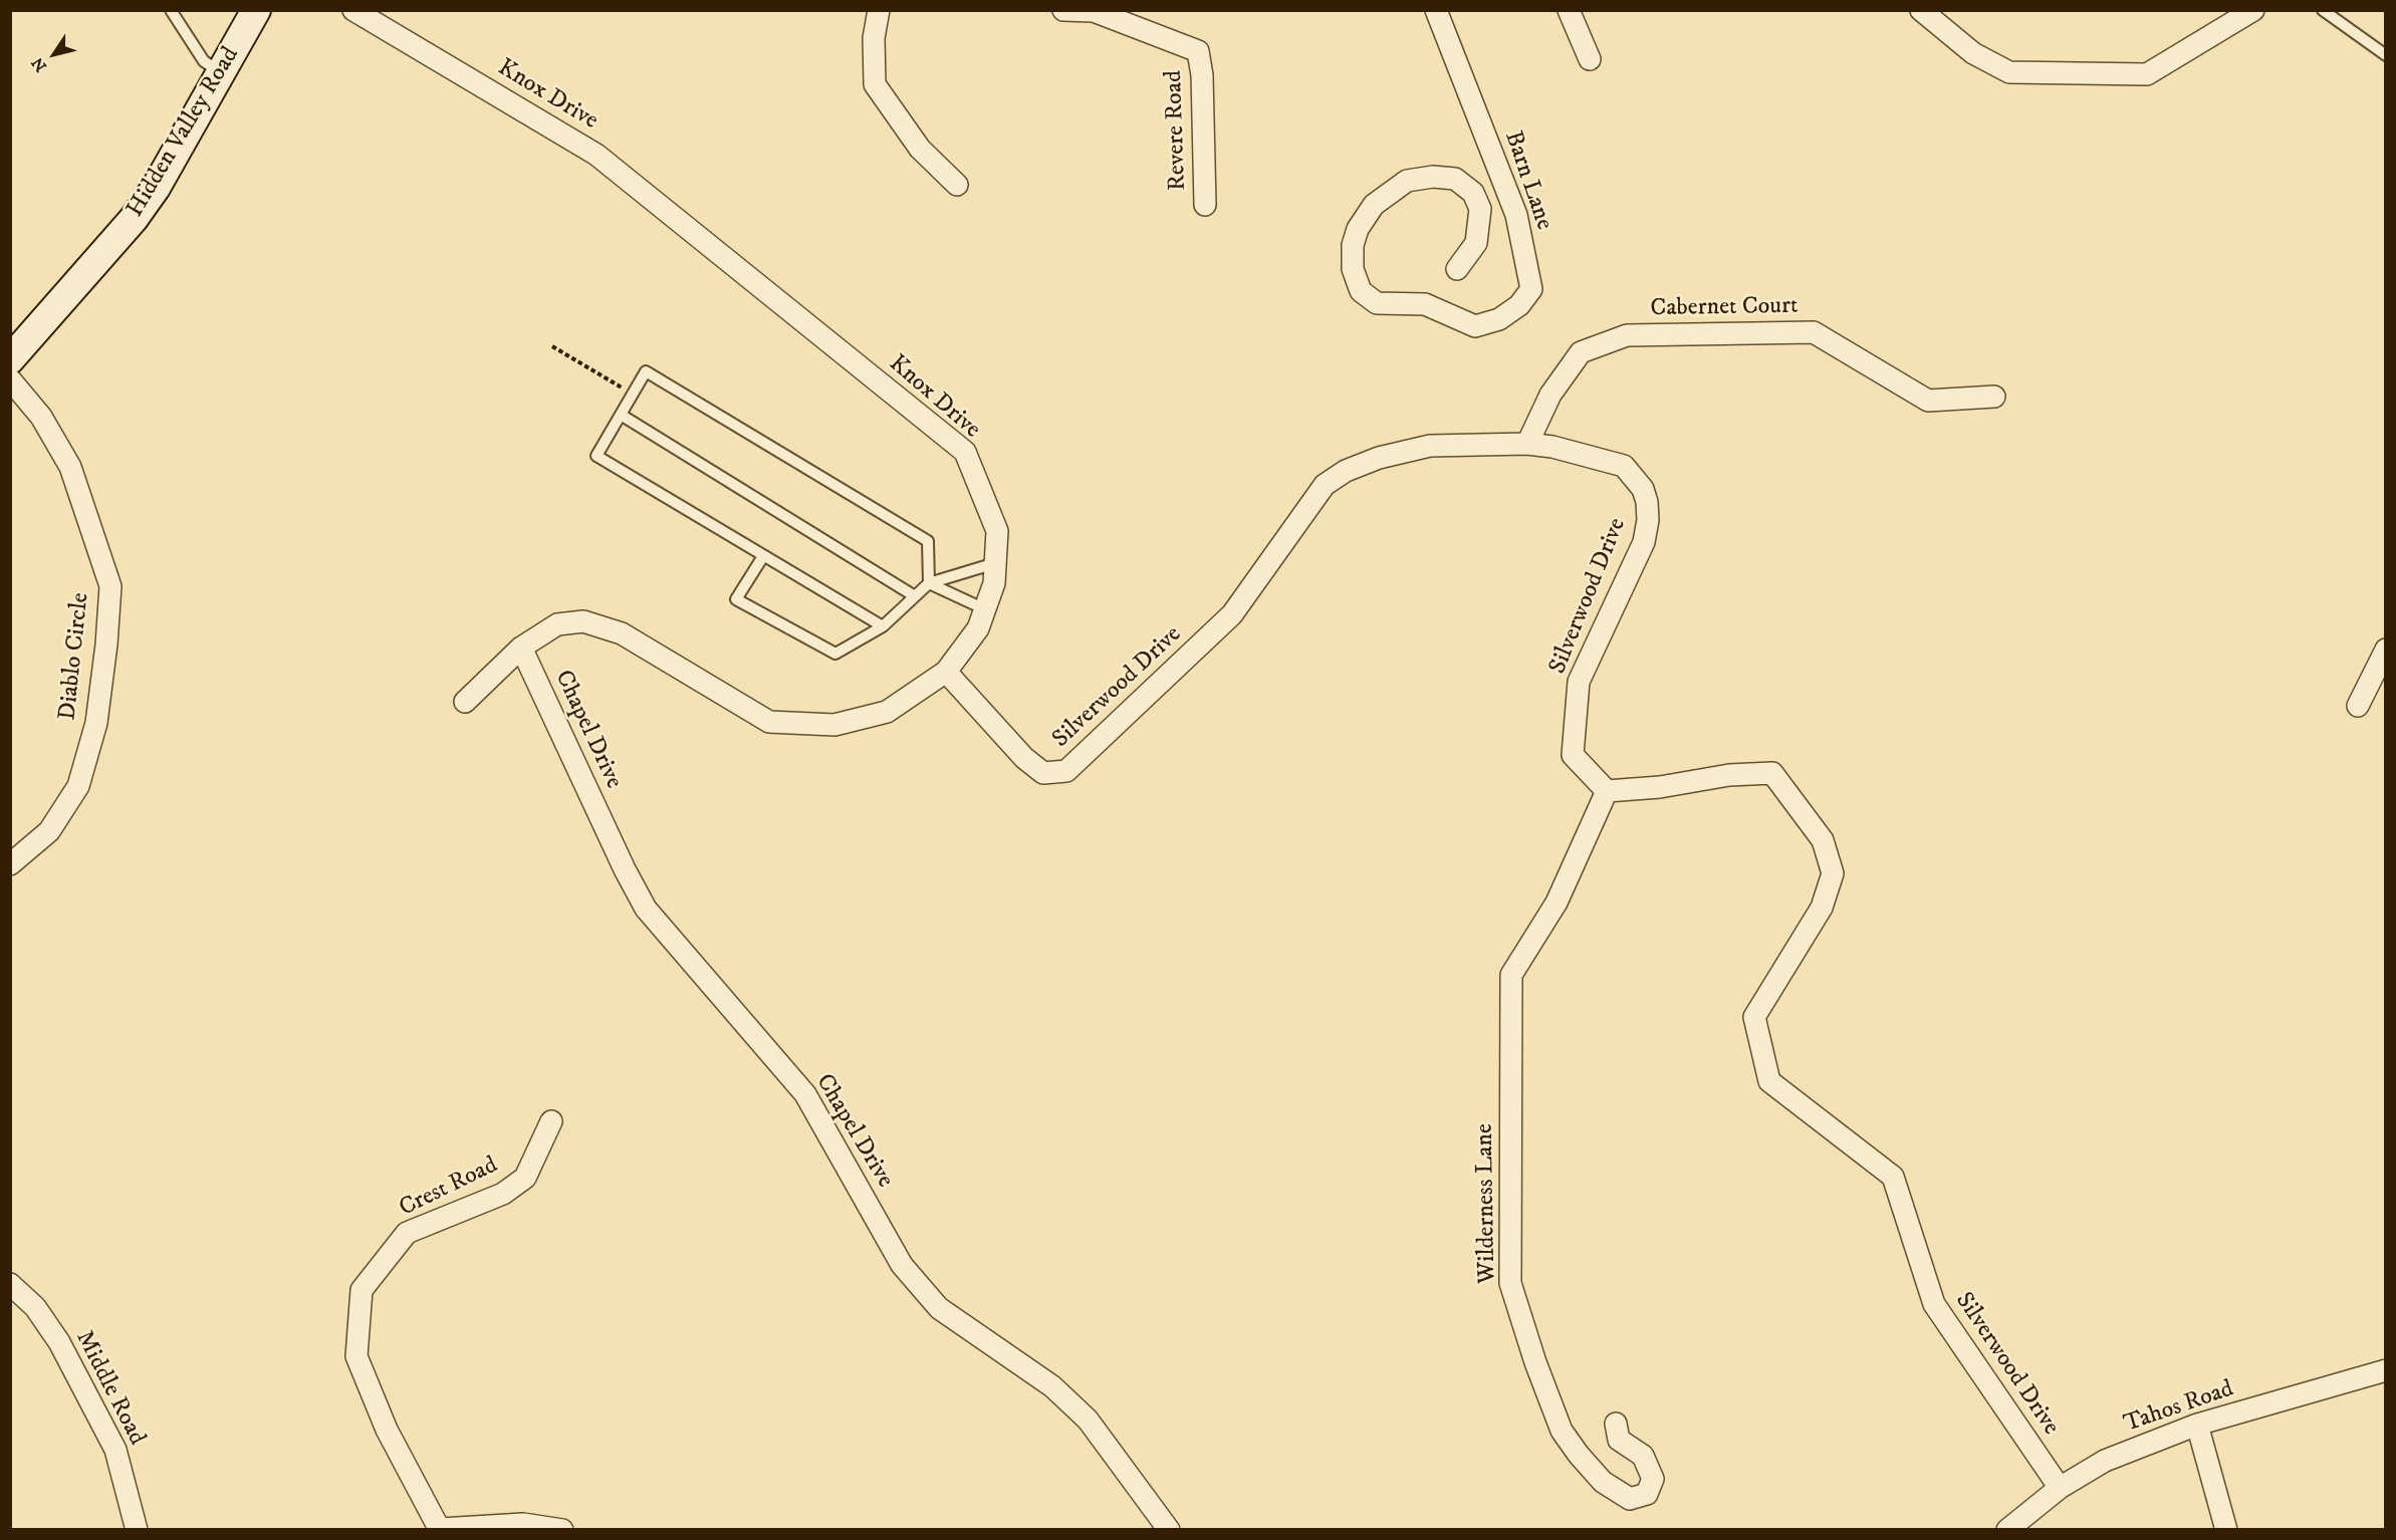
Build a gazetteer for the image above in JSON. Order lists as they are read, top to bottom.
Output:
{
  "streets": {
    "street": [
      "Knox Drive",
      "Revere Road",
      "Hidden Valley Road",
      "Barn Lane",
      "Cabernet Court",
      "Silverwood Drive",
      "Diablo Circle",
      "Chapel Drive",
      "Crest Road",
      "Wilderness Lane",
      "Middle Road",
      "Tahos Road"
    ]
  },
  "crossings": [
    ["Knox Drive", "Silverwood Drive"],
    ["Knox Drive", "Chapel Drive"],
    ["Cabernet Court", "Silverwood Drive"],
    ["Silverwood Drive", "Wilderness Lane"],
    ["Silverwood Drive", "Tahos Road"]
  ],
  "north": "bottom left"
}
